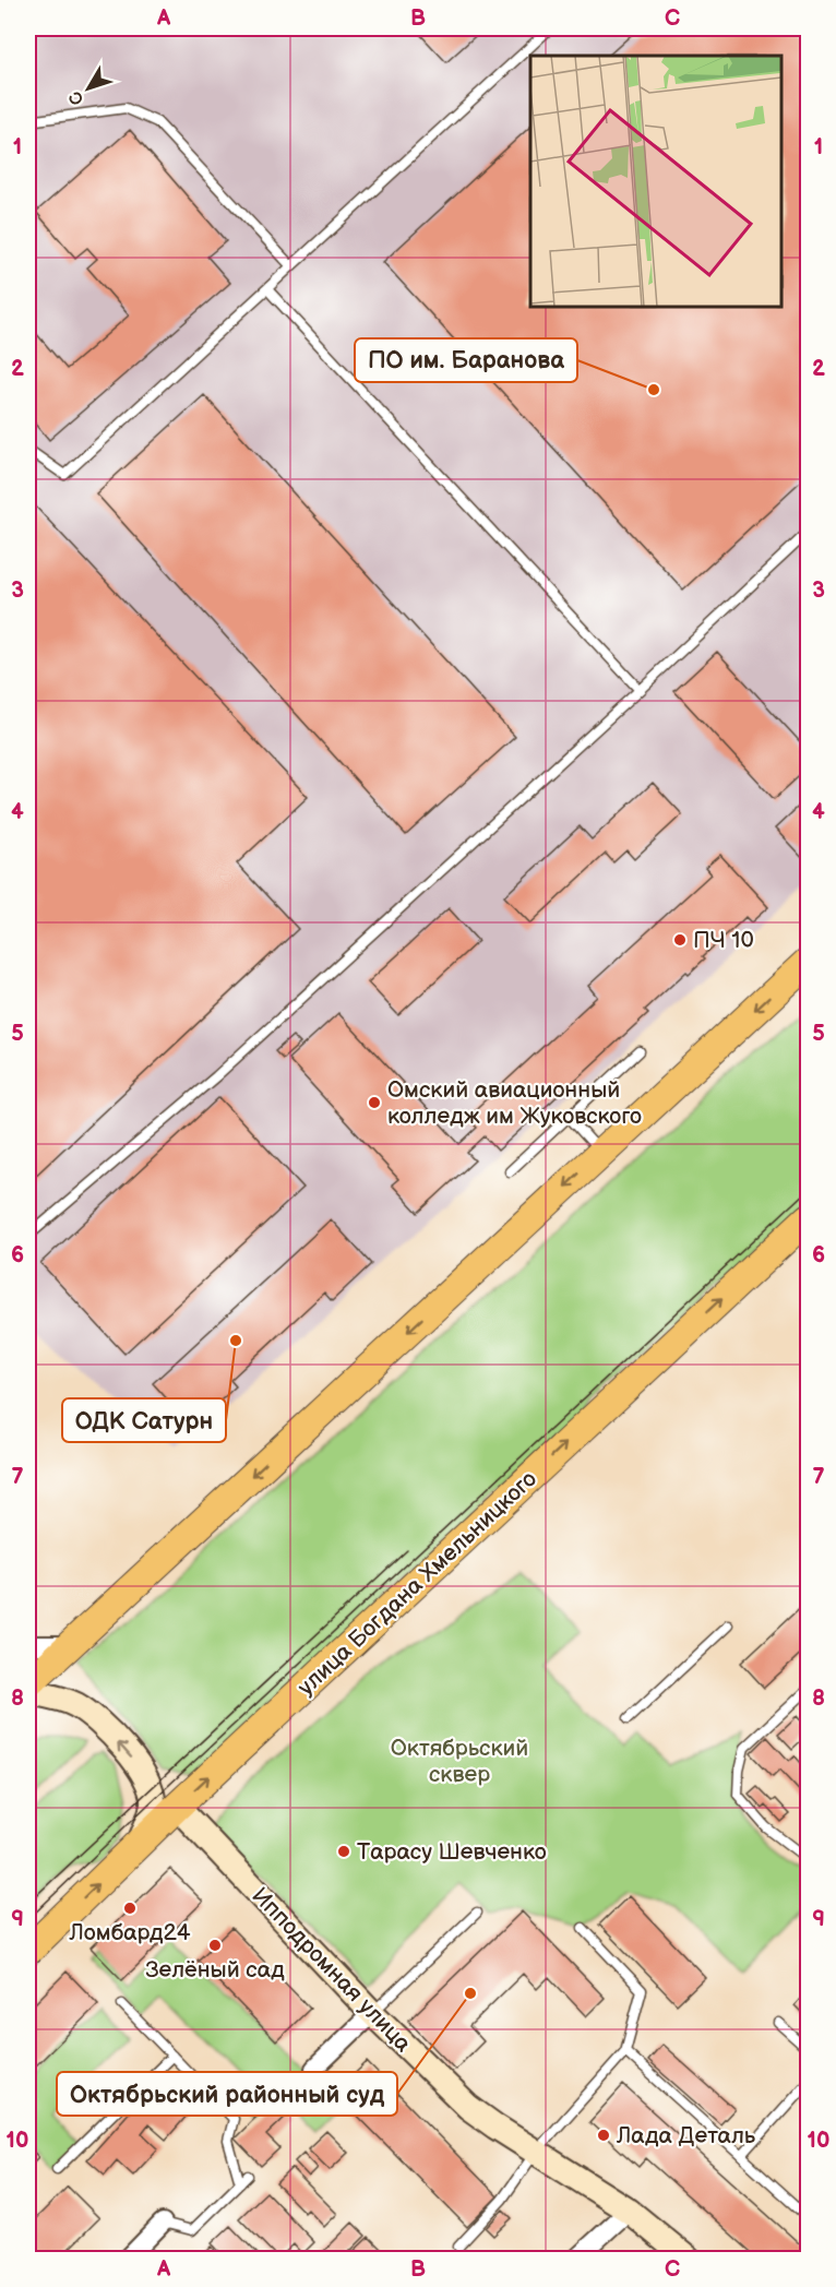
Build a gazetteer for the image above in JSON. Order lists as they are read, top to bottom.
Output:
{
  "streets": {
    "main road": ["улица Богдана Хмельницкого", "Ипподромная улица"]
  },
  "crossings": [
    ["улица Богдана Хмельницкого", "Ипподромная улица"]
  ],
  "parks": ["Октябрьский сквер"],
  "places": [
    "ПО им. Баранова",
    "ПЧ 10",
    "Омский авиационный колледж им Жуковского",
    "ОДК Сатурн",
    "Тарасу Шевченко",
    "Ломбард24",
    "Зелёный сад",
    "Октябрьский районный суд",
    "Лада Деталь"
  ],
  "north": "bottom left",
  "grid": {
    "columns": ["A", "B", "C"],
    "rows": [
      "1",
      "2",
      "3",
      "4",
      "5",
      "6",
      "7",
      "8",
      "9",
      "10"
    ]
  }
}
